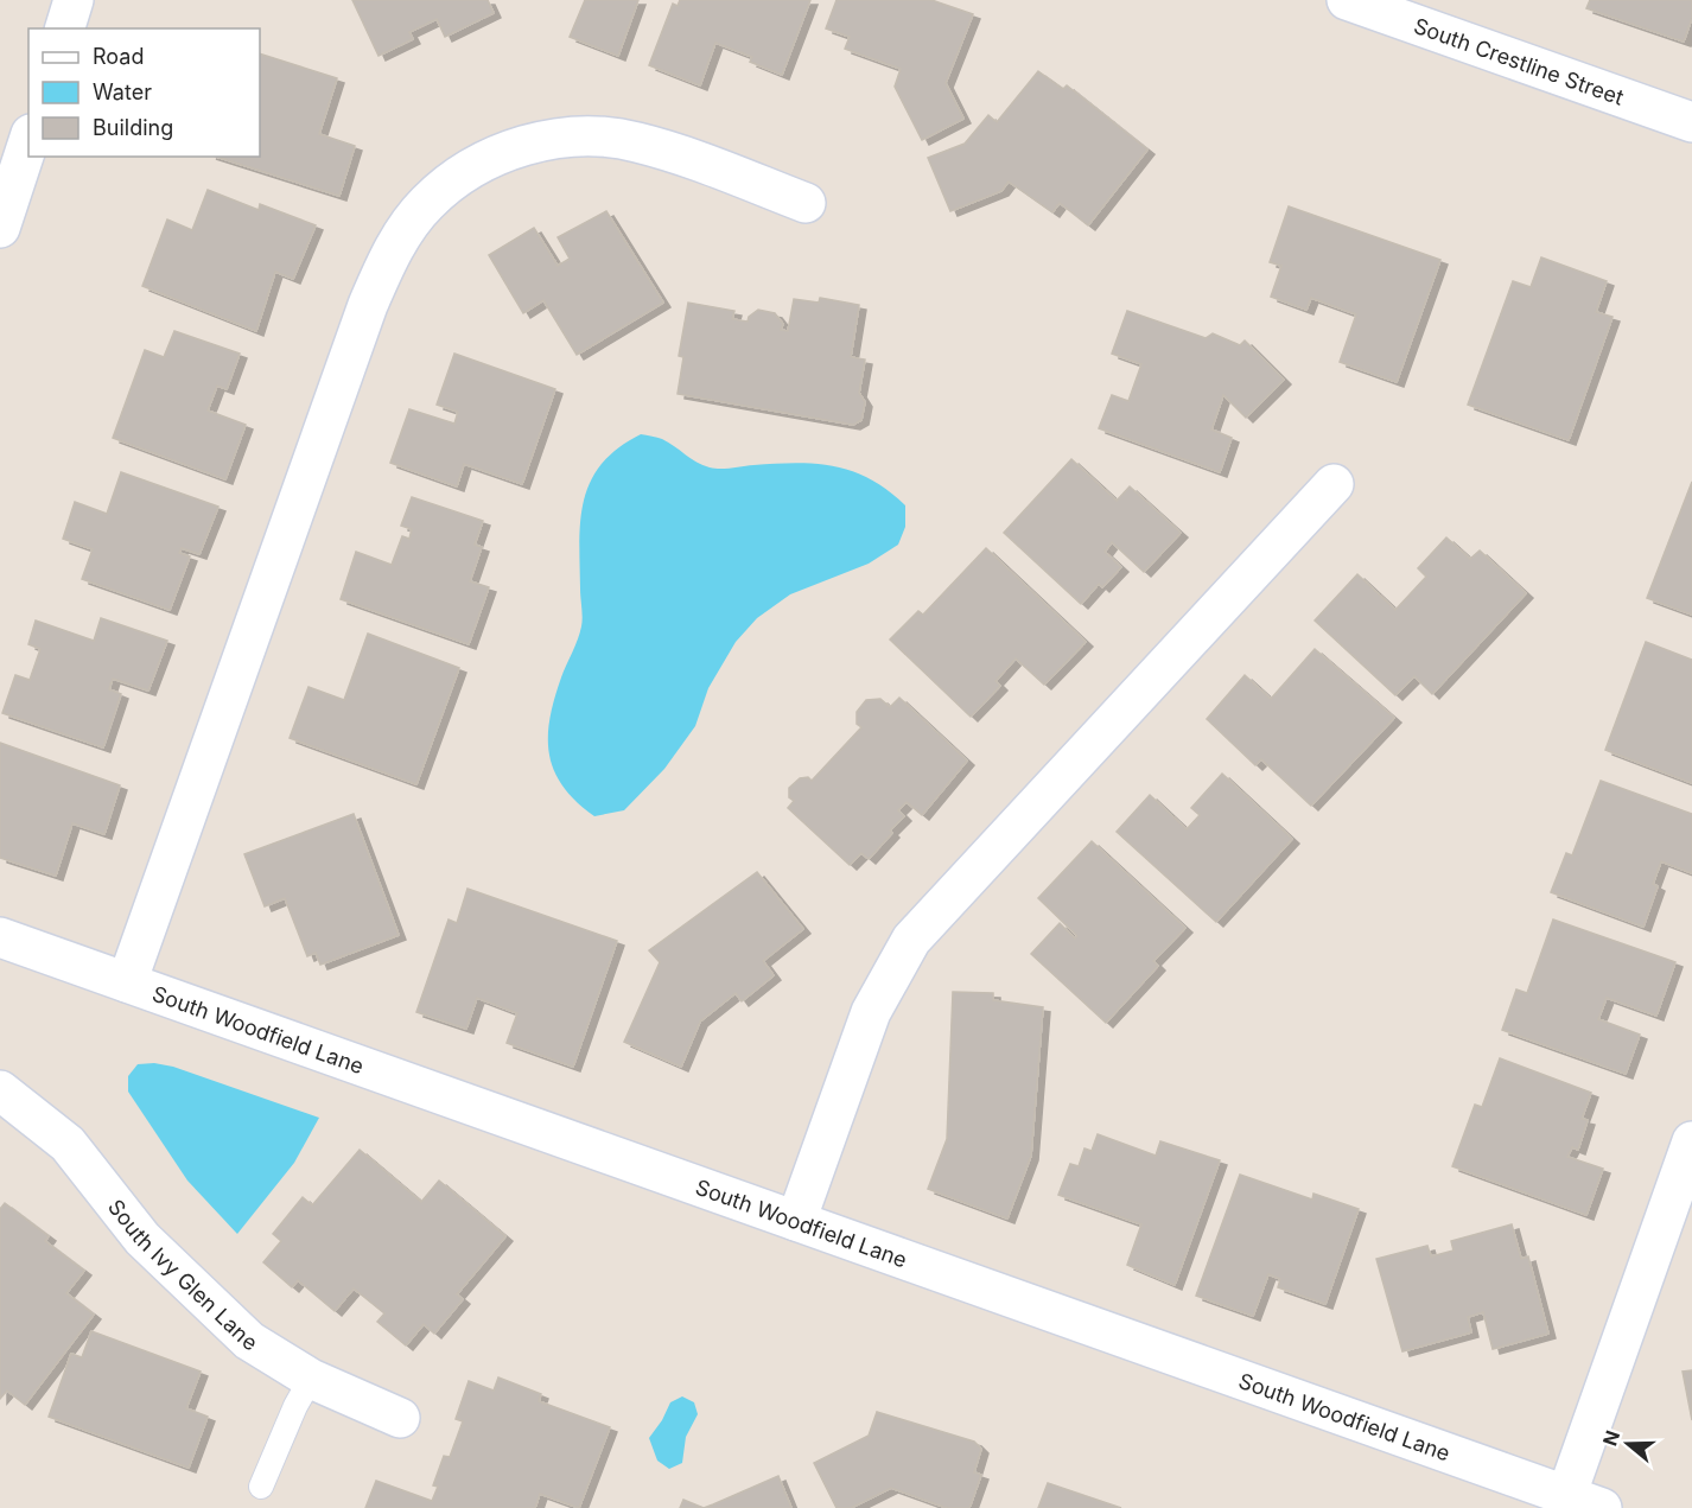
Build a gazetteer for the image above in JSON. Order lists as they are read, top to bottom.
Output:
{
  "streets": {
    "street": ["South Crestline Street", "South Woodfield Lane", "South Ivy Glen Lane"]
  },
  "legend": ["Road", "Water", "Building"],
  "north": "left"
}
